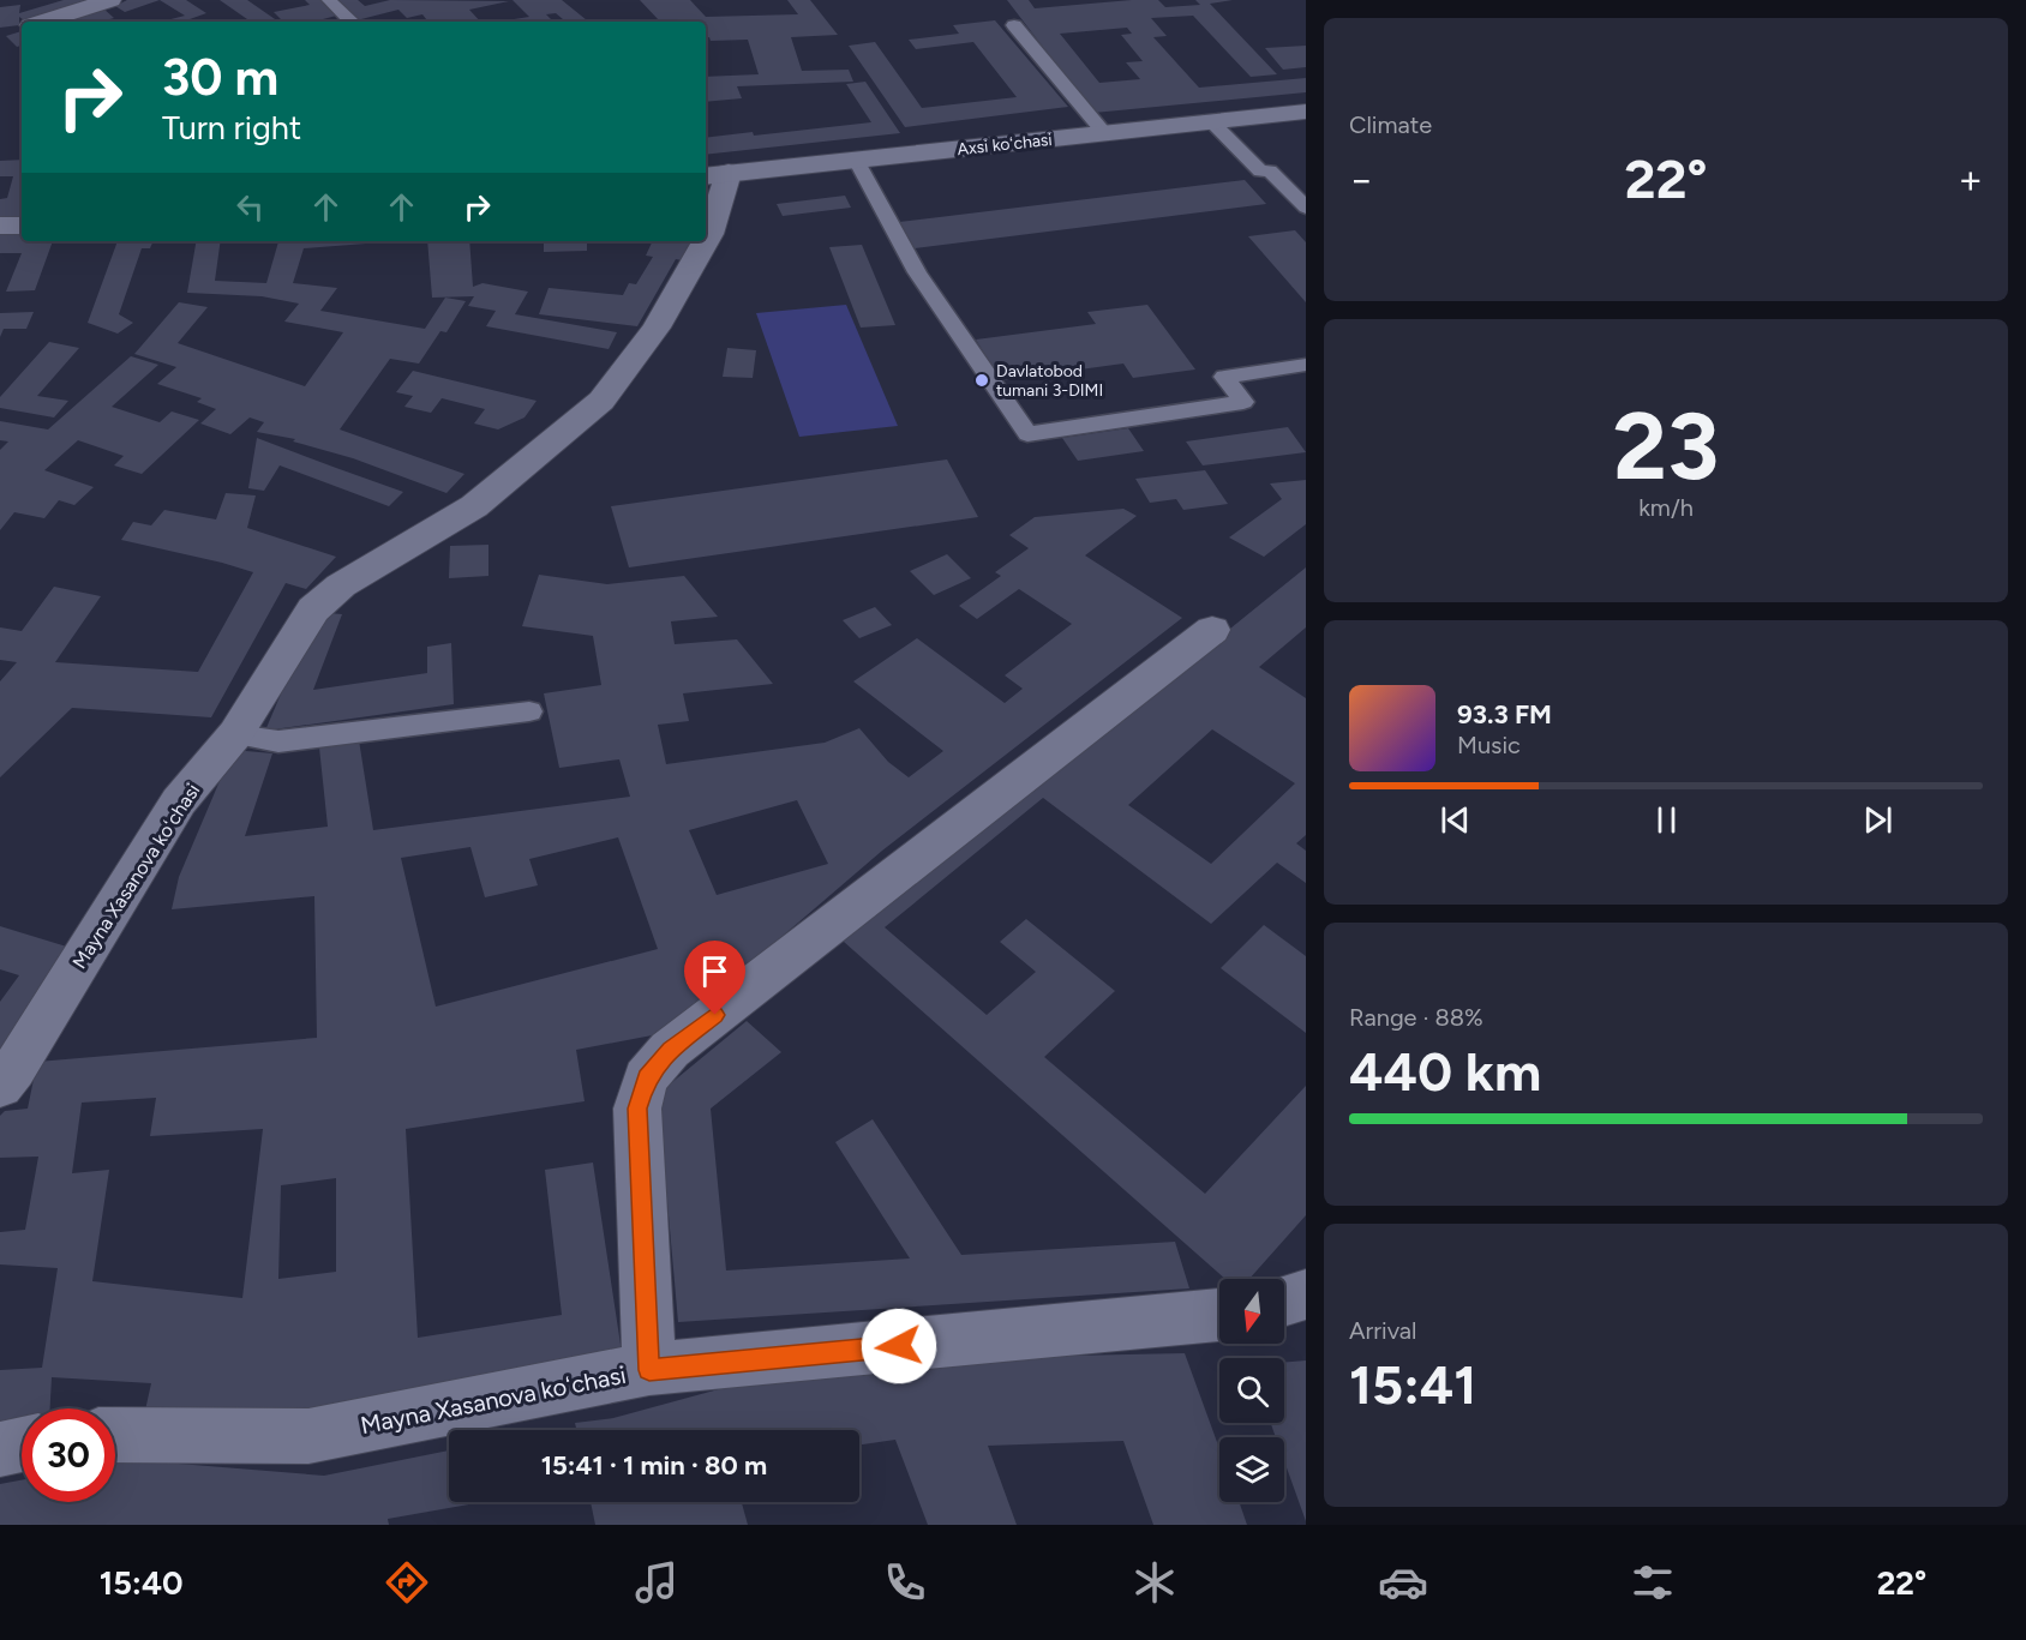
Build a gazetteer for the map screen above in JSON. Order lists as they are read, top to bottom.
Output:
{
  "streets": {
    "street": ["Axsi koʻchasi", "Mayna Xasanova koʻchasi"]
  },
  "crossings": [
    ["Axsi koʻchasi", "Mayna Xasanova koʻchasi"]
  ],
  "places": ["Davlatobod tumani 3-DIMI"],
  "north": "bottom",
  "page": {
    "tile": [
      "Climate",
      ["23", "km/h"],
      ["Range · 88%", "440 km"],
      ["Arrival", "15:41"]
    ],
    "turn": ["30 m", "Turn right"],
    "heat": ["−", "22°", "+"],
    "song": ["93.3 FM", "Music"],
    "limit": "30",
    "trip": "15:41 · 1 min · 80 m",
    "tabs": ["15:40", "22°"]
  }
}
